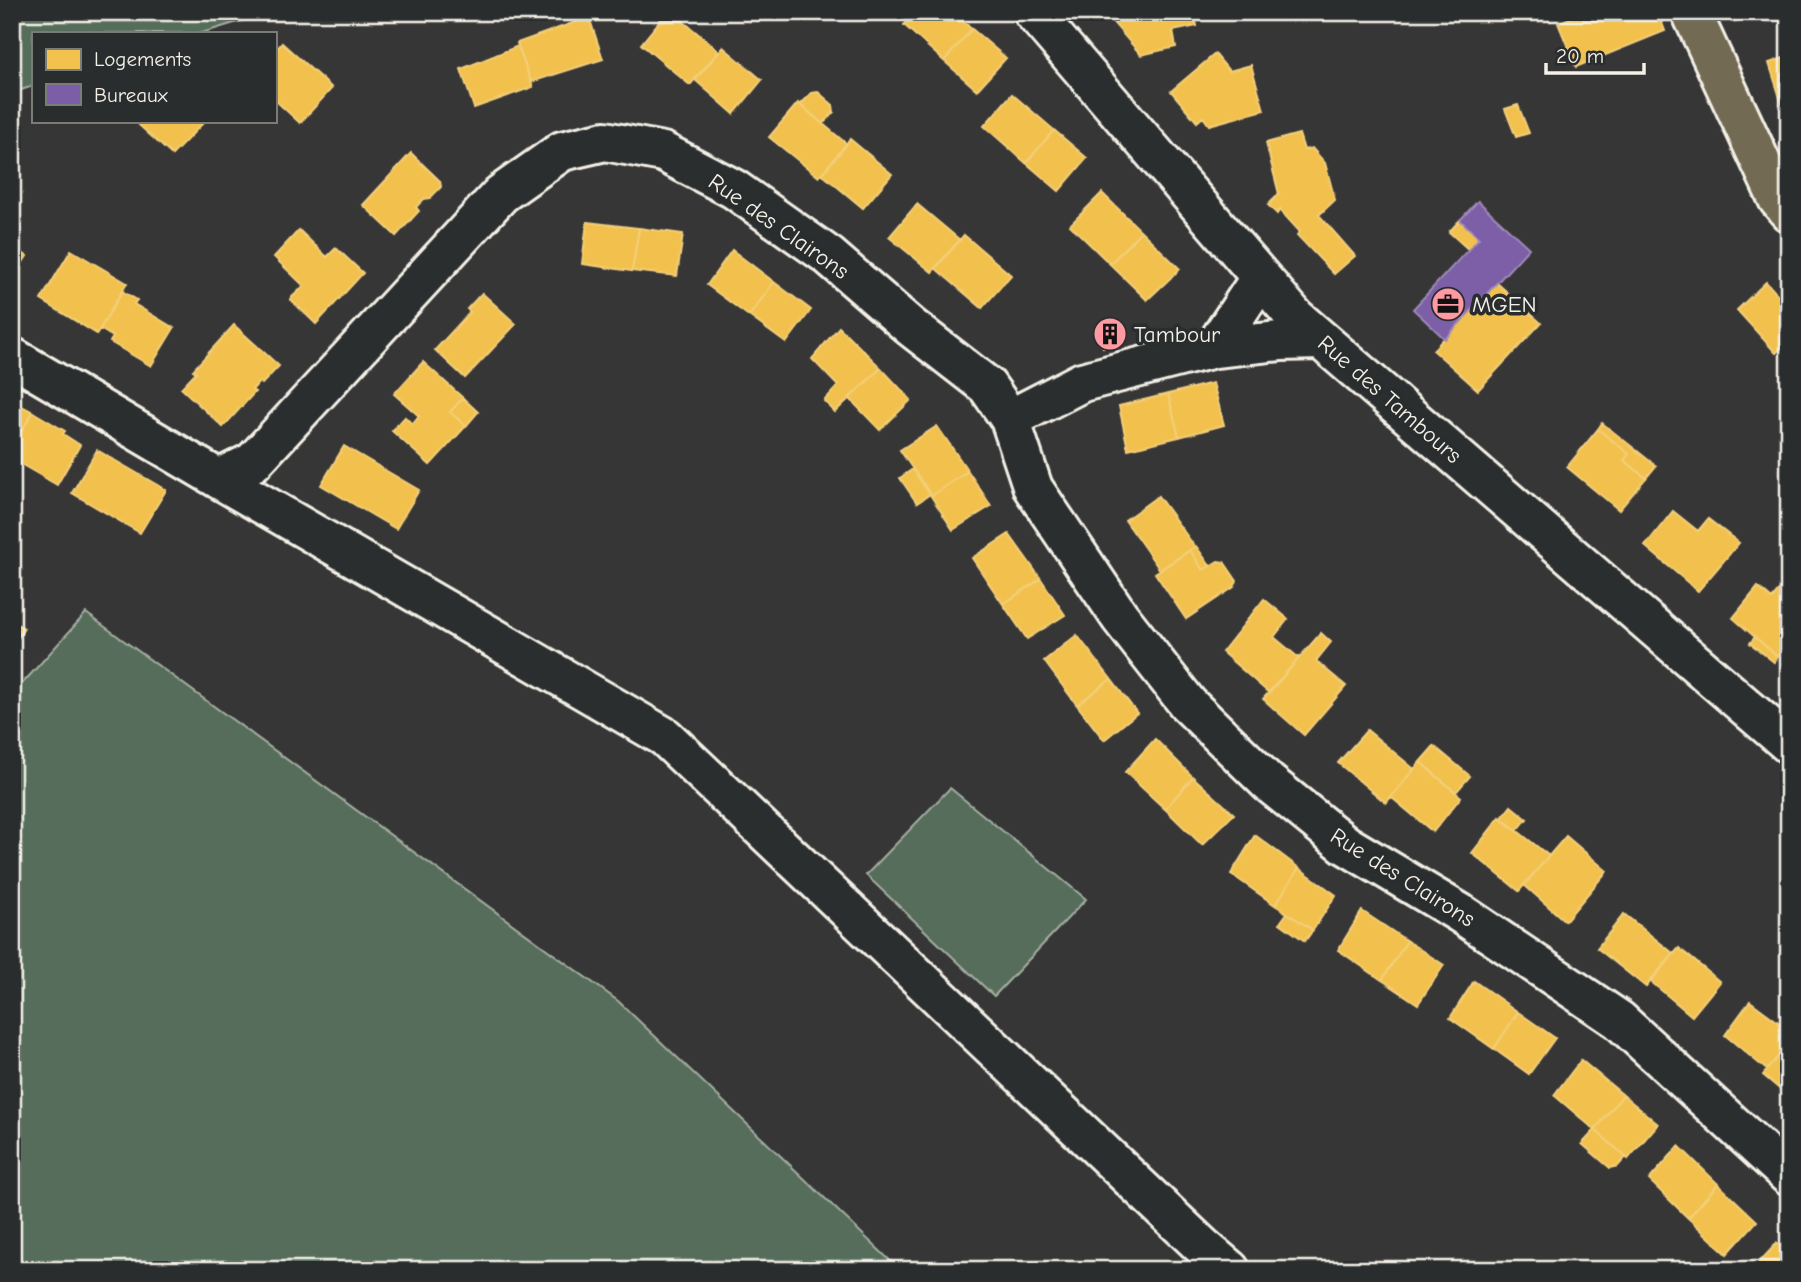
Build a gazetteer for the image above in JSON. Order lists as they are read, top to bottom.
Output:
{
  "streets": {
    "street": ["Rue des Clairons", "Rue des Tambours"]
  },
  "places": {
    "office": ["MGEN"],
    "building": ["Tambour"]
  },
  "legend": ["Logements", "Bureaux"],
  "scale_bar": "20 m"
}
